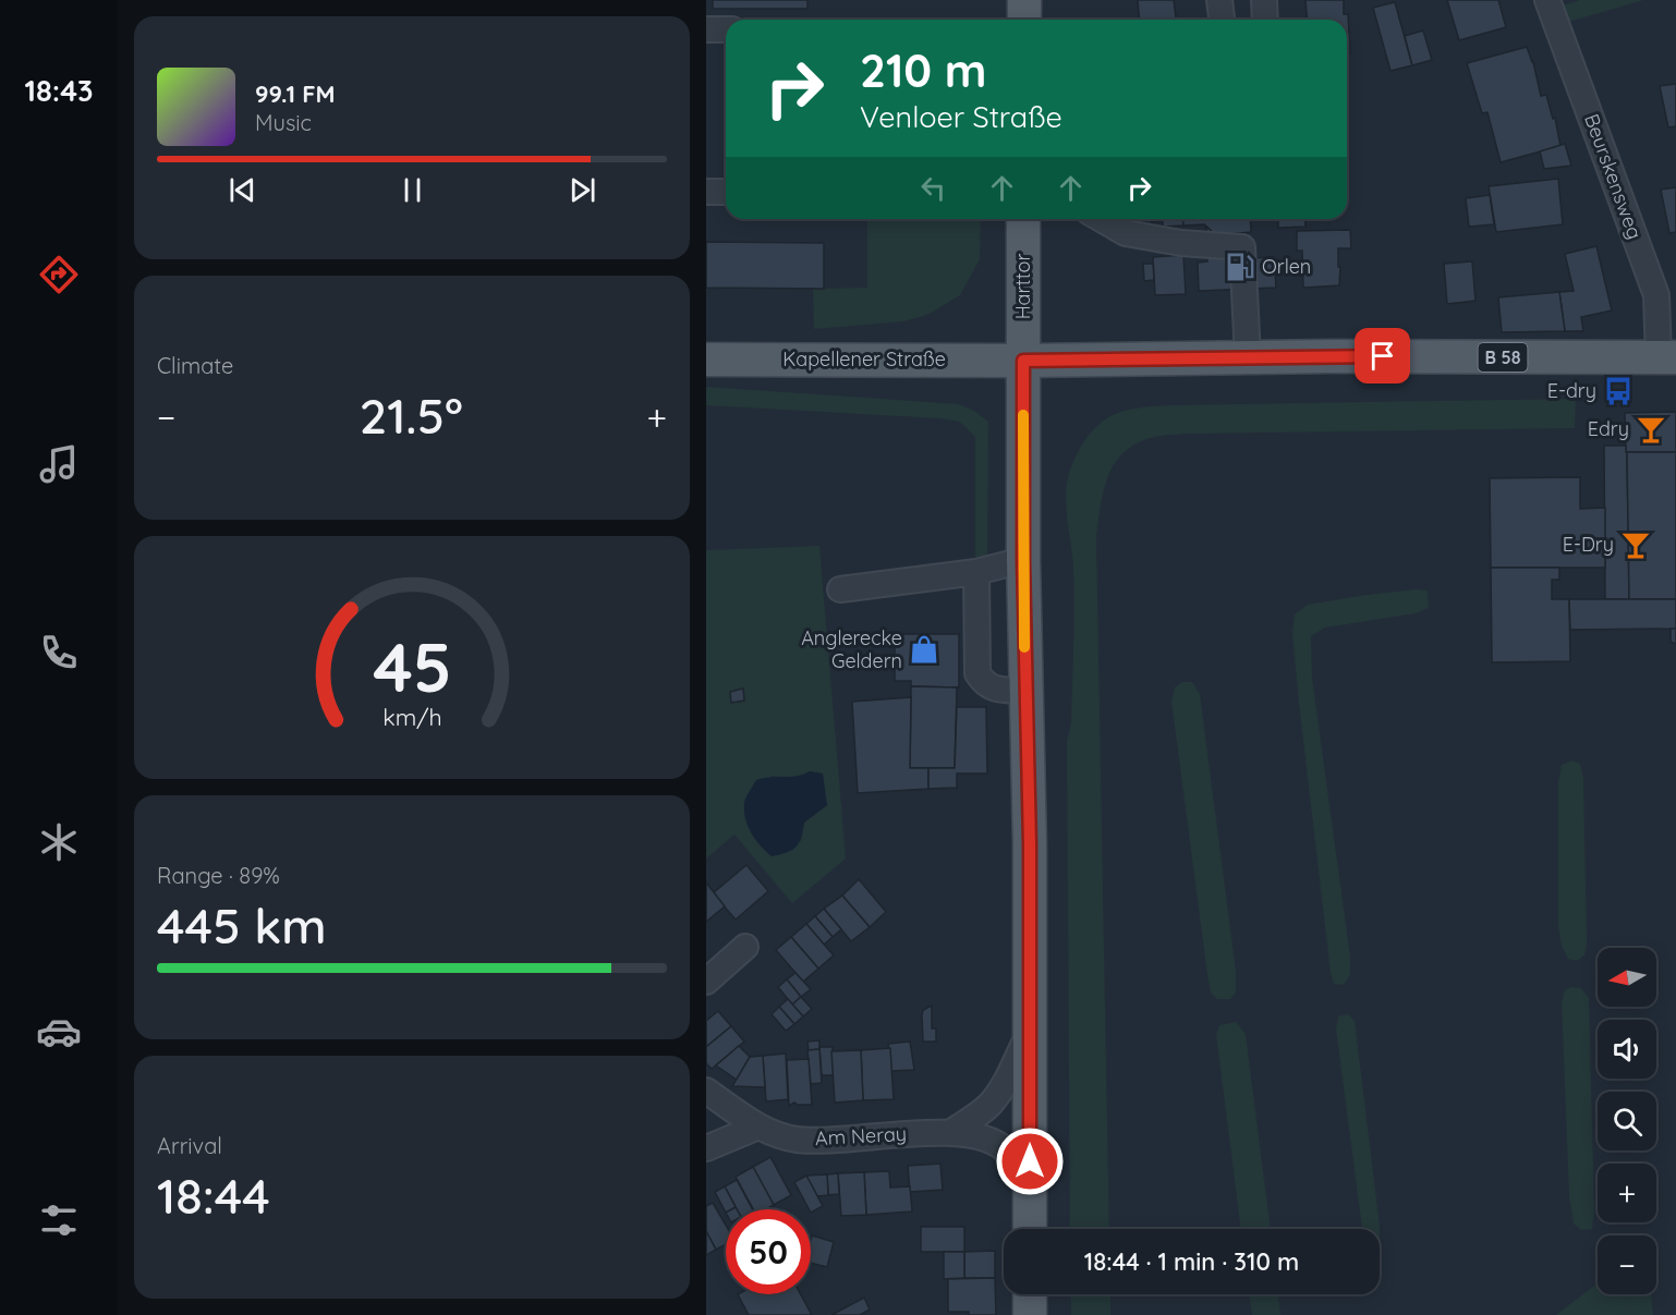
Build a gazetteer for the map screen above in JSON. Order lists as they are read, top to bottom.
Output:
{
  "streets": {
    "main road": ["Harttor", "B 58", "Kapellener Straße"],
    "street": ["Beurskensweg", "Am Neray"]
  },
  "crossings": [
    ["Beurskensweg", "B 58"],
    ["Harttor", "B 58"],
    ["Harttor", "Kapellener Straße"],
    ["Harttor", "Am Neray"],
    ["B 58", "Kapellener Straße"]
  ],
  "places": {
    "fuel station": ["Orlen"],
    "bus stop": ["E-dry"],
    "bar": ["Edry", "E-Dry"],
    "shop": ["Anglerecke Geldern"]
  },
  "north": "left",
  "page": {
    "tabs": "18:43",
    "turn": ["210 m", "Venloer Straße"],
    "song": ["99.1 FM", "Music"],
    "tile": [
      "Climate",
      ["Range · 89%", "445 km"],
      ["Arrival", "18:44"]
    ],
    "heat": ["−", "21.5°", "+"],
    "map_buttons": ["+", "−"],
    "limit": "50",
    "trip": "18:44 · 1 min · 310 m",
    "gauge": ["45", "km/h"]
  }
}
